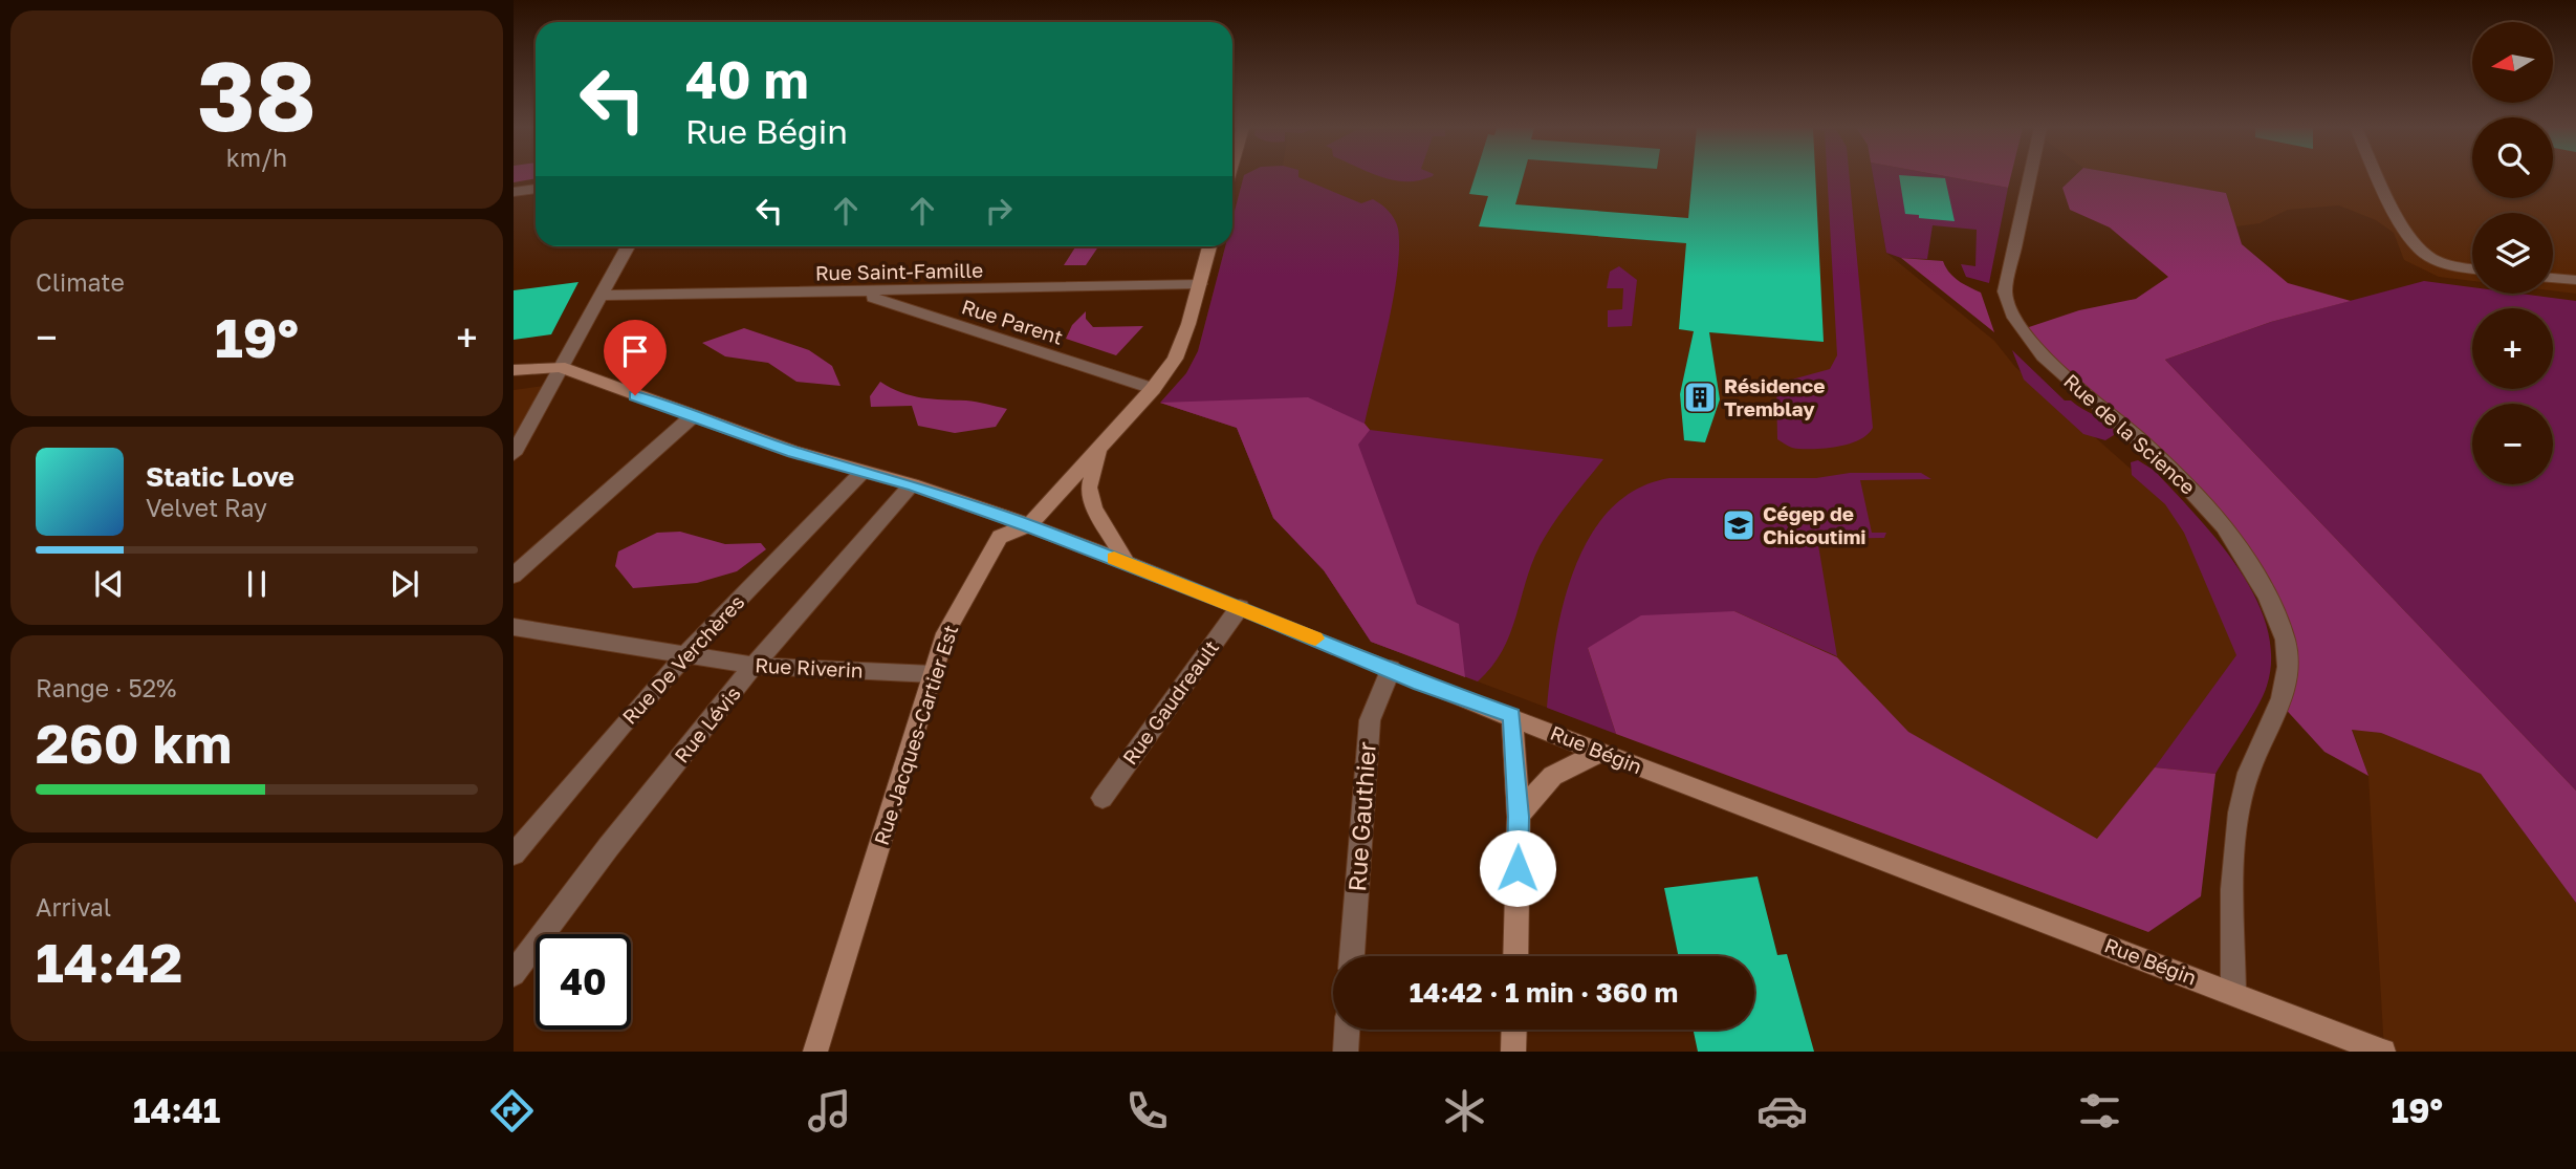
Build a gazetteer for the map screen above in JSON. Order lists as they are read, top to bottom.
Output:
{
  "streets": {
    "street": [
      "Rue Saint-Famille",
      "Rue Parent",
      "Rue de la Science",
      "Rue De Verchères",
      "Rue Riverin",
      "Rue Gaudreault",
      "Rue Lévis",
      "Rue Jacques-Cartier Est",
      "Rue Bégin",
      "Rue Gauthier"
    ]
  },
  "crossings": [
    ["Rue Saint-Famille", "Rue Parent"],
    ["Rue Saint-Famille", "Rue Jacques-Cartier Est"],
    ["Rue Parent", "Rue Jacques-Cartier Est"],
    ["Rue de la Science", "Rue Bégin"],
    ["Rue De Verchères", "Rue Riverin"],
    ["Rue De Verchères", "Rue Bégin"],
    ["Rue Riverin", "Rue Lévis"],
    ["Rue Riverin", "Rue Jacques-Cartier Est"],
    ["Rue Gaudreault", "Rue Bégin"],
    ["Rue Lévis", "Rue Bégin"],
    ["Rue Jacques-Cartier Est", "Rue Bégin"],
    ["Rue Bégin", "Rue Gauthier"]
  ],
  "places": {
    "building": ["Résidence Tremblay"],
    "school or university": ["Cégep de Chicoutimi"]
  },
  "north": "left",
  "page": {
    "tile": [
      ["38", "km/h"],
      "Climate",
      ["Range · 52%", "260 km"],
      ["Arrival", "14:42"]
    ],
    "map_buttons": ["+", "−"],
    "turn": ["40 m", "Rue Bégin"],
    "heat": ["−", "19°", "+"],
    "song": ["Static Love", "Velvet Ray"],
    "limit": "40",
    "trip": "14:42 · 1 min · 360 m",
    "tabs": ["14:41", "19°"]
  }
}
